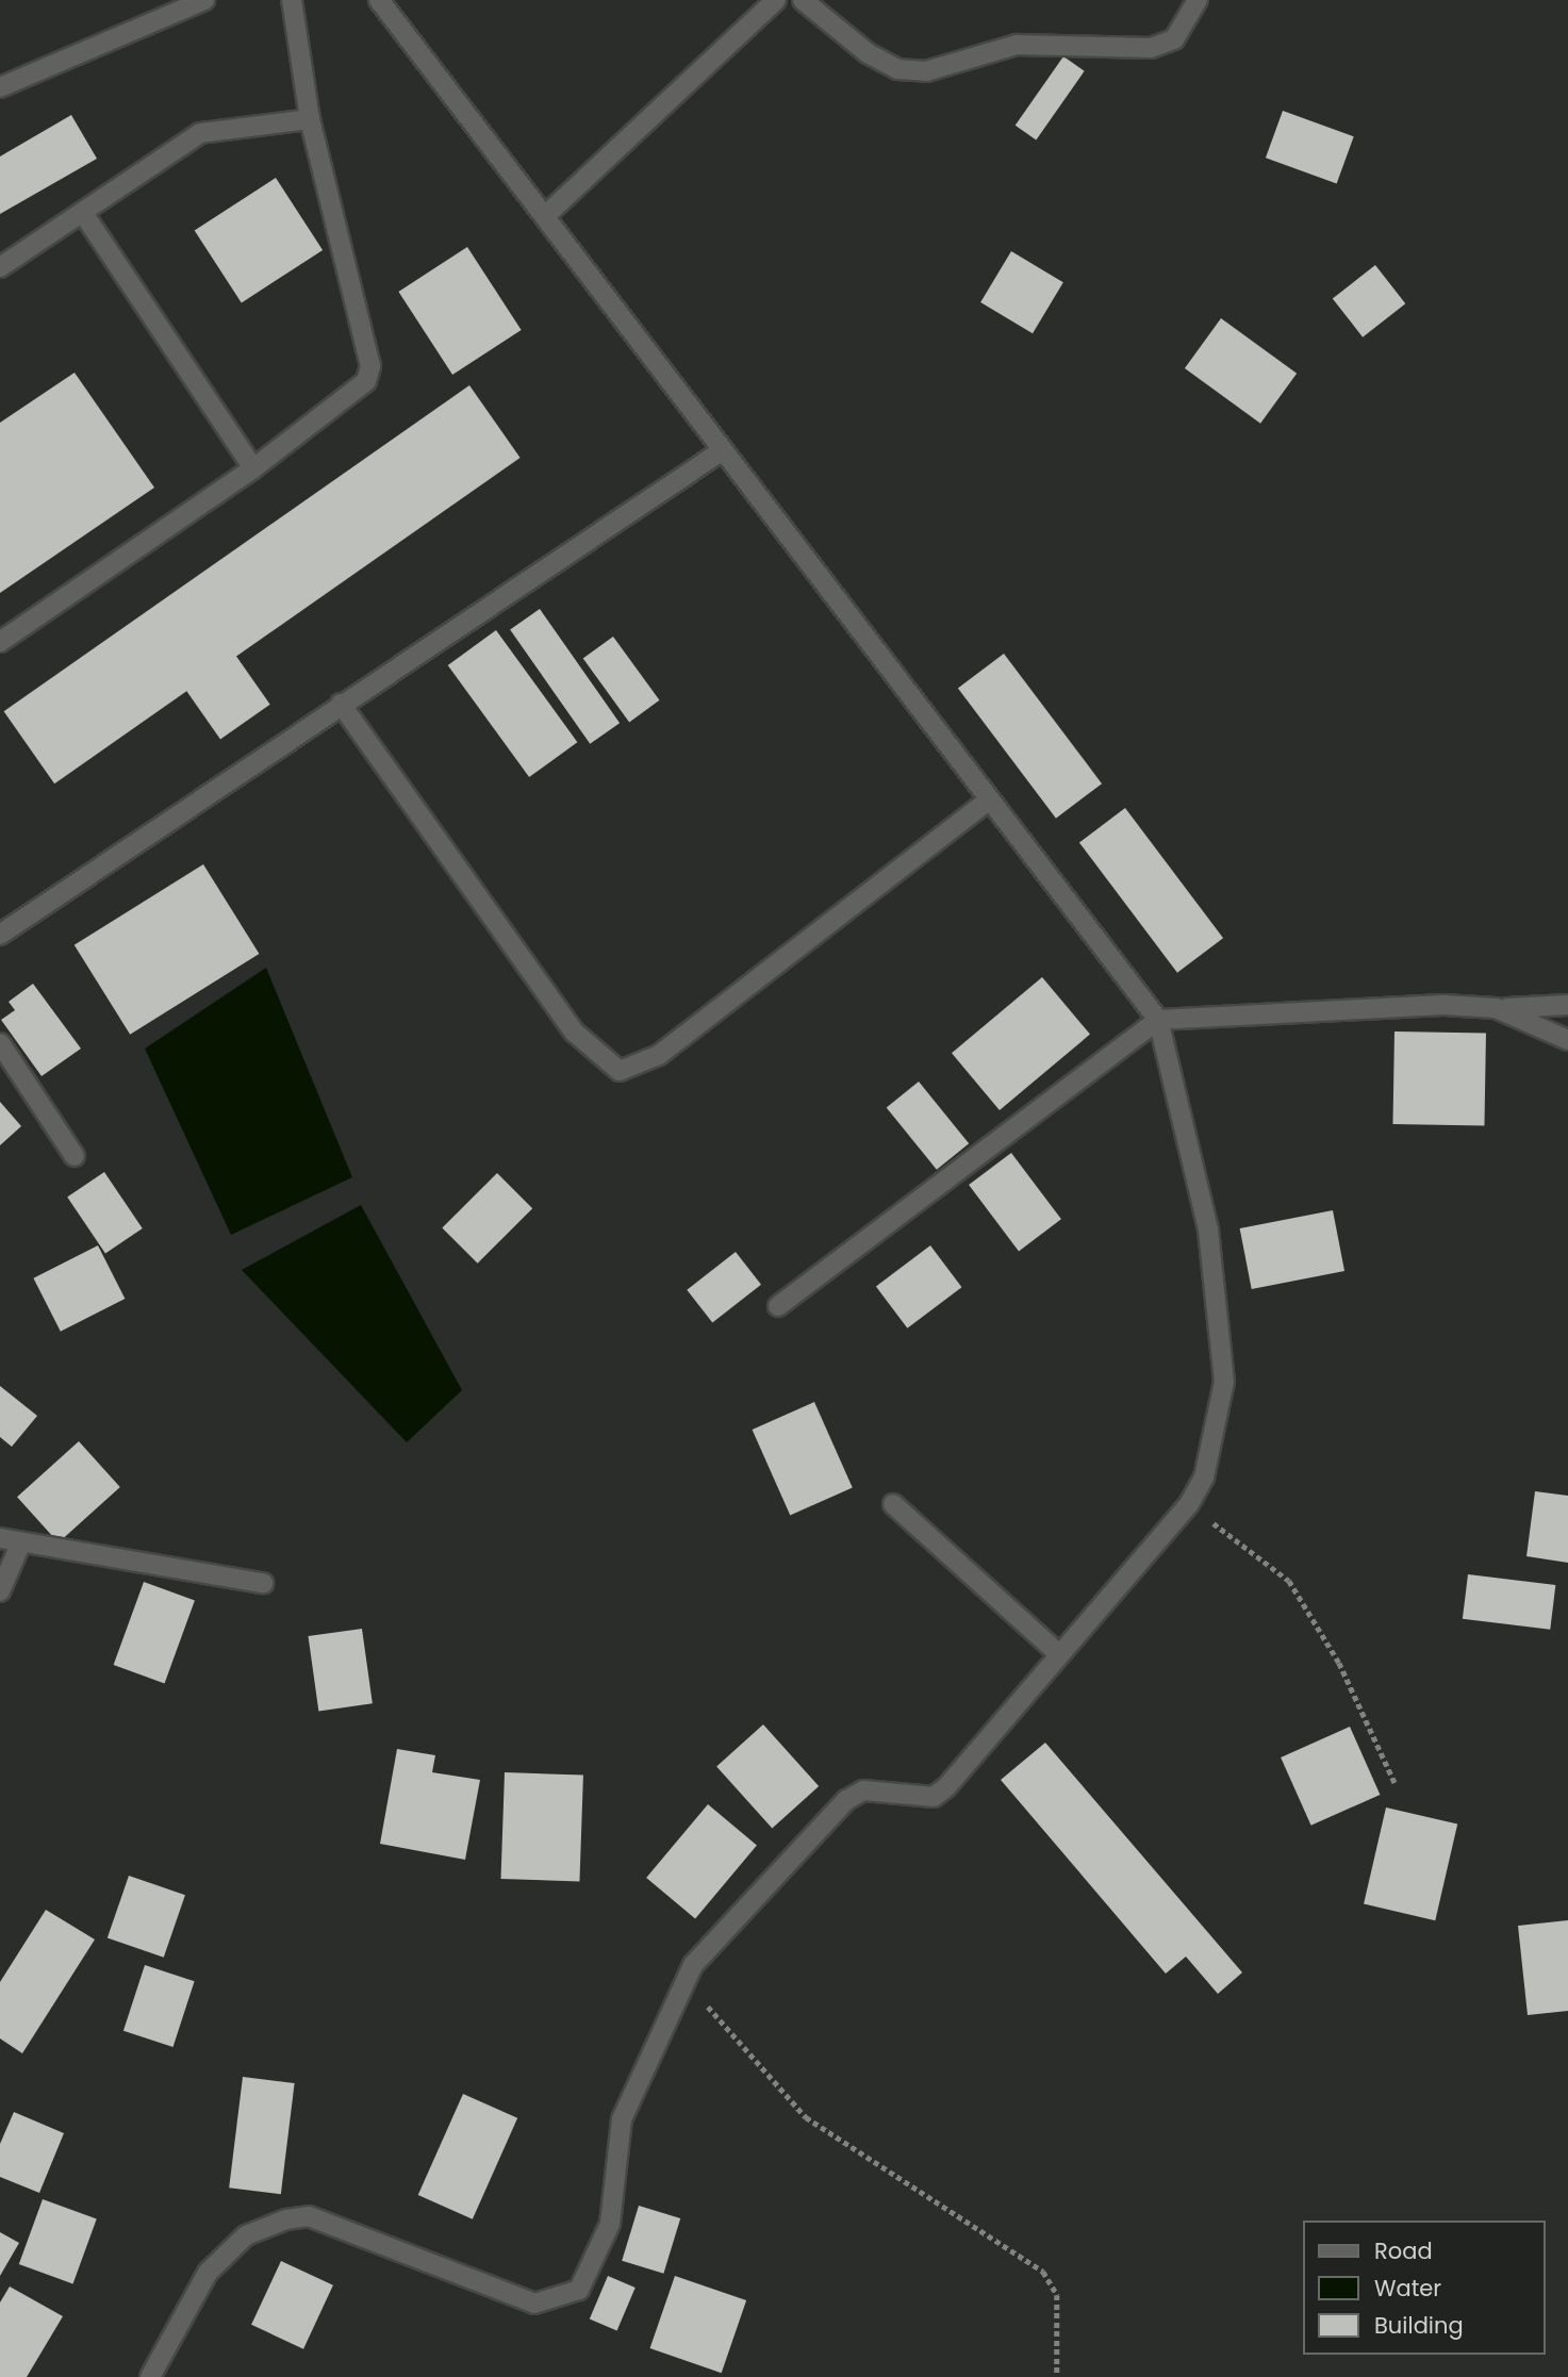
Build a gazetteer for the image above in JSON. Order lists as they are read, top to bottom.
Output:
{
  "legend": ["Road", "Water", "Building"]
}
